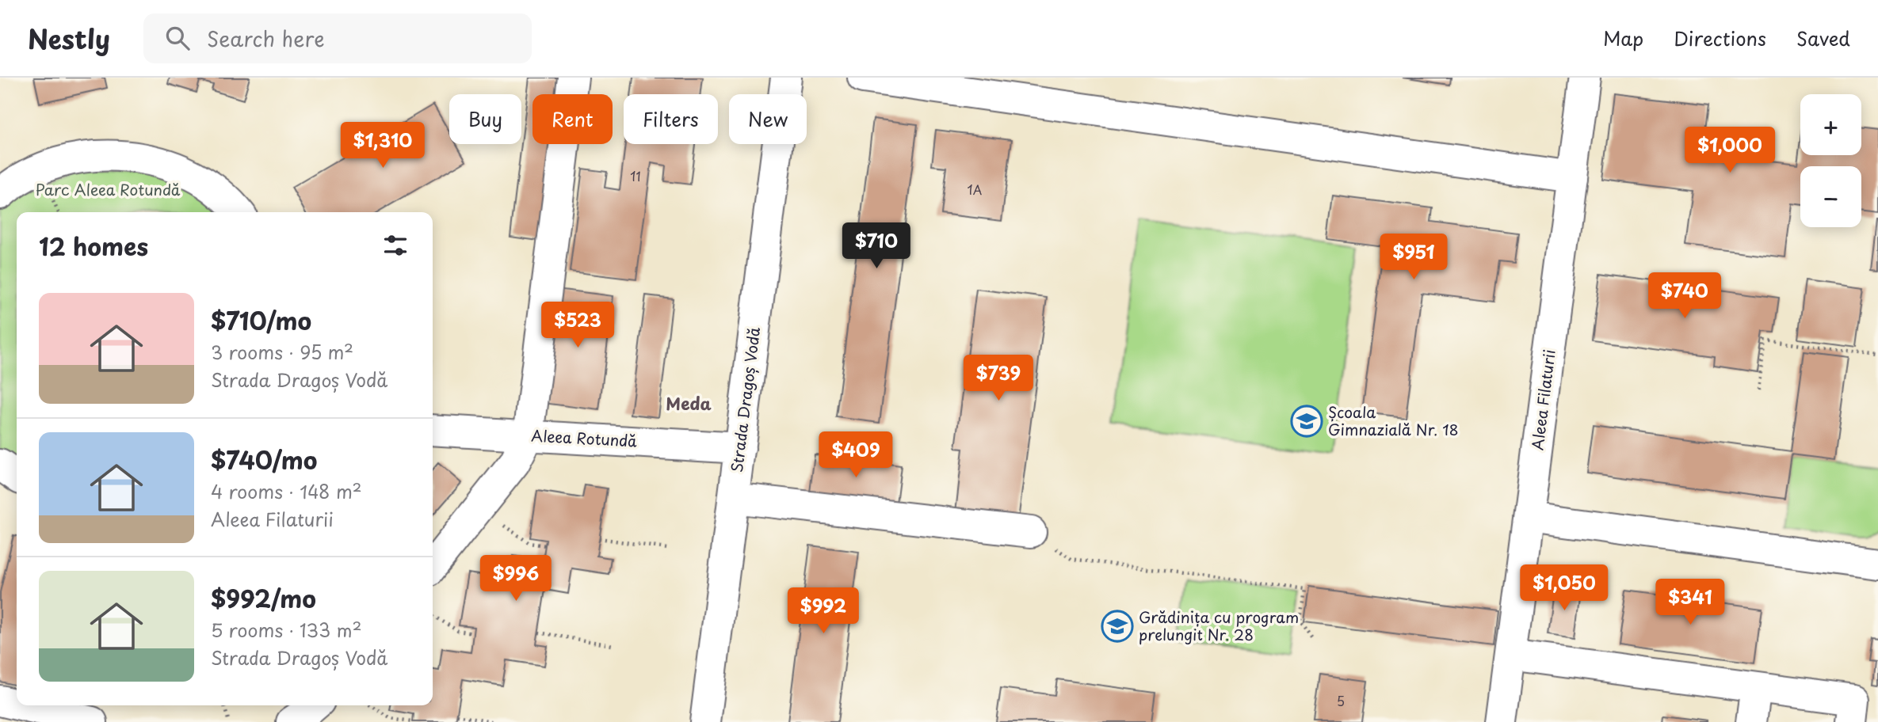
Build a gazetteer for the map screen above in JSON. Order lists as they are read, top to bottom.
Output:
{
  "streets": {
    "street": ["Strada Dragoș Vodă", "Aleea Filaturii", "Aleea Rotundă"]
  },
  "crossings": [
    ["Strada Dragoș Vodă", "Aleea Rotundă"]
  ],
  "districts": ["Meda"],
  "parks": ["Parc Aleea Rotundă"],
  "places": {
    "school or university": ["Școala Gimnazială Nr. 18", "Grădinița cu program prelungit Nr. 28"]
  },
  "house_numbers": ["11", "1A", "5"],
  "page": {
    "header": "Nestly",
    "search": "Search here",
    "nav": ["Map", "Directions", "Saved"],
    "map_buttons": ["+", "−"],
    "chip": [
      "Buy",
      "Rent",
      "Filters",
      "New"
    ],
    "price": [
      "$1,310",
      "$1,000",
      "$710",
      "$951",
      "$740",
      "$523",
      "$739",
      "$409",
      "$996",
      "$1,050",
      "$341",
      "$992"
    ],
    "heading": "12 homes",
    "list": [
      {
        "name": "$710/mo",
        "note": "3 rooms · 95 m² · Strada Dragoș Vodă"
      },
      {
        "name": "$740/mo",
        "note": "4 rooms · 148 m² · Aleea Filaturii"
      },
      {
        "name": "$992/mo",
        "note": "5 rooms · 133 m² · Strada Dragoș Vodă"
      }
    ]
  }
}
